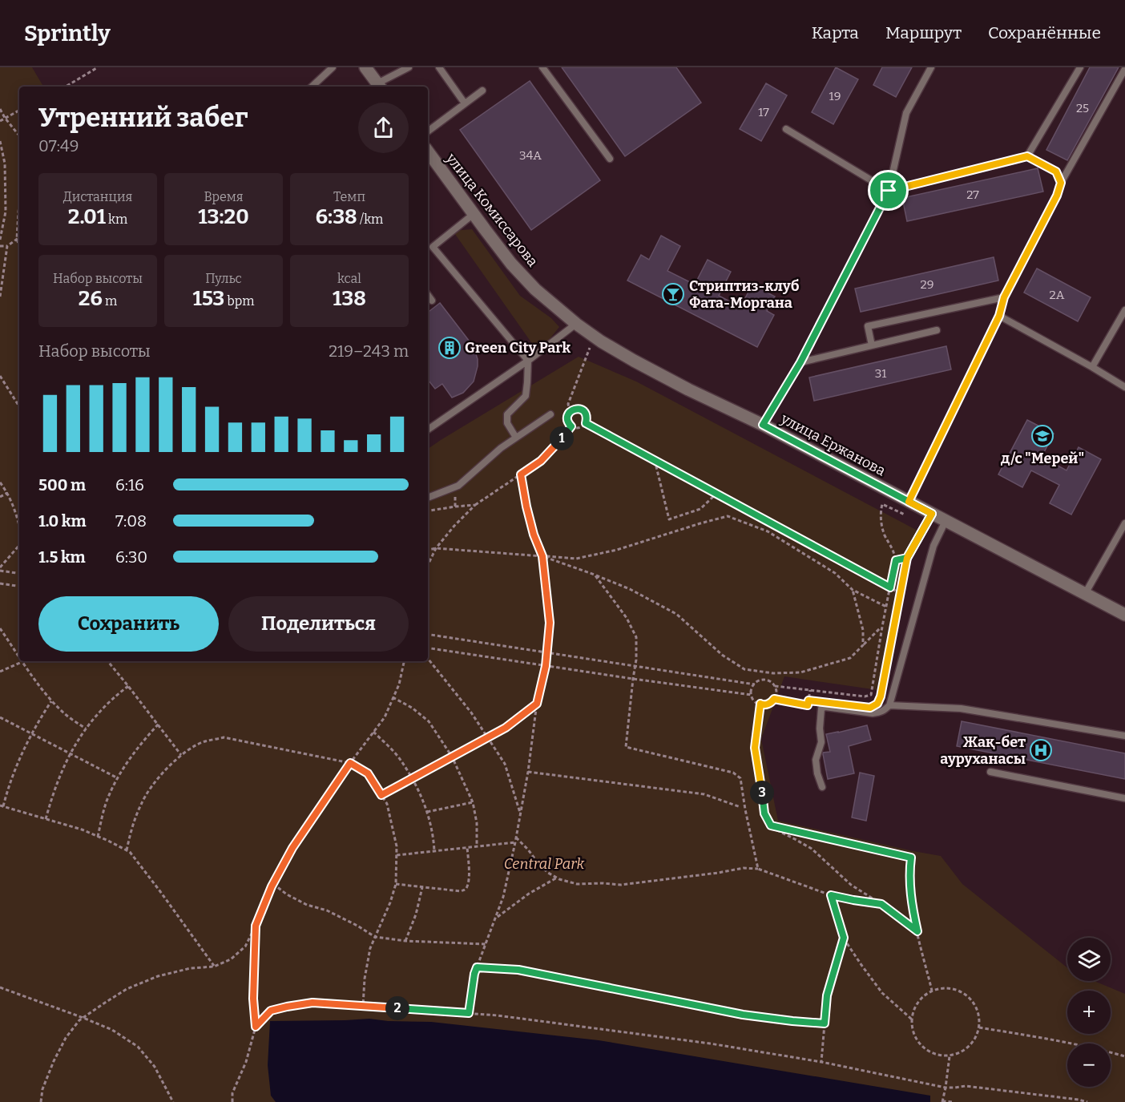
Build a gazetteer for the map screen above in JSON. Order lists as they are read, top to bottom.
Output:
{
  "streets": {
    "street": ["улица Комиссарова", "улица Ержанова"]
  },
  "crossings": [
    ["улица Комиссарова", "улица Ержанова"]
  ],
  "parks": ["Central Park"],
  "places": {
    "bar": ["Стриптиз-клуб Фата-Моргана"],
    "building": ["Green City Park"],
    "school or university": ["д/с \"Мерей\""],
    "hospital": ["Жақ-бет ауруханасы"]
  },
  "house_numbers": [
    "19",
    "25",
    "17",
    "34А",
    "27",
    "29",
    "2А",
    "31"
  ],
  "page": {
    "header": "Sprintly",
    "nav": ["Карта", "Маршрут", "Сохранённые"],
    "heading": ["Утренний забег", "07:49"],
    "stats": [
      ["Дистанция", "2.01 km"],
      ["Время", "13:20"],
      ["Темп", "6:38 /km"],
      ["Набор высоты", "26 m"],
      ["Пульс", "153 bpm"],
      ["kcal", "138"]
    ],
    "chart": ["Набор высоты", "219–243 m"],
    "pins": ["1", "3", "2"],
    "list": [
      {
        "name": "500 m",
        "note": "6:16"
      },
      {
        "name": "1.0 km",
        "note": "7:08"
      },
      {
        "name": "1.5 km",
        "note": "6:30"
      }
    ],
    "buttons": ["Сохранить", "Поделиться"],
    "map_buttons": ["+", "−"]
  }
}
